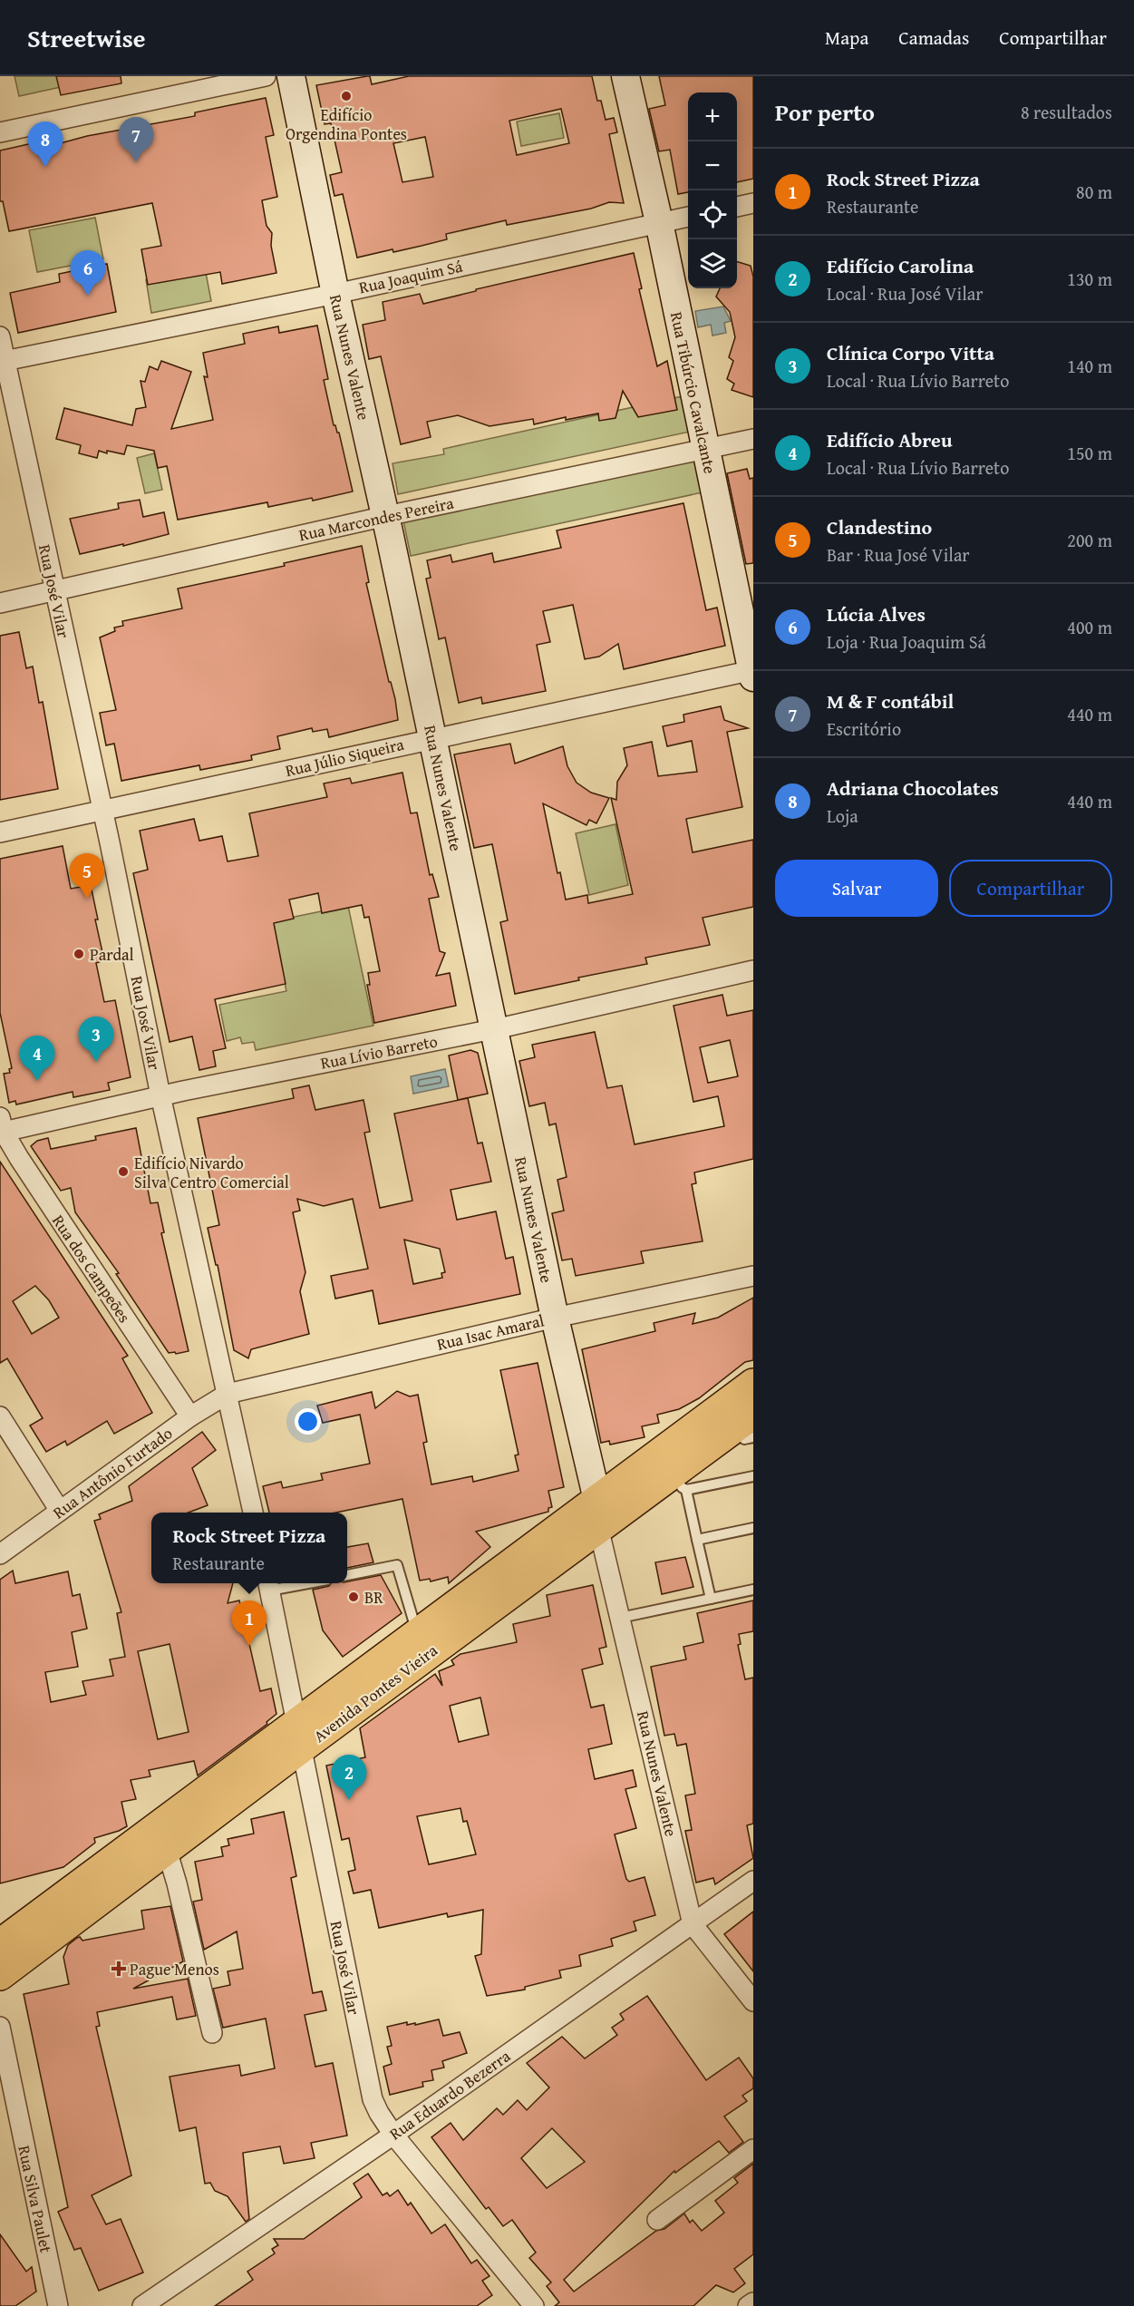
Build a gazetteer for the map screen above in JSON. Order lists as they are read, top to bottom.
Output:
{
  "streets": {
    "main road": ["Avenida Pontes Vieira"],
    "street": [
      "Rua Joaquim Sá",
      "Rua Nunes Valente",
      "Rua Tibúrcio Cavalcante",
      "Rua Marcondes Pereira",
      "Rua José Vilar",
      "Rua Júlio Siqueira",
      "Rua Lívio Barreto",
      "Rua dos Campeões",
      "Rua Isac Amaral",
      "Rua Antônio Furtado",
      "Rua Eduardo Bezerra",
      "Rua Silva Paulet"
    ]
  },
  "crossings": [
    ["Rua Joaquim Sá", "Rua Nunes Valente"],
    ["Rua Joaquim Sá", "Rua Tibúrcio Cavalcante"],
    ["Rua Joaquim Sá", "Rua José Vilar"],
    ["Rua Nunes Valente", "Rua Marcondes Pereira"],
    ["Rua Nunes Valente", "Rua Júlio Siqueira"],
    ["Rua Nunes Valente", "Rua Lívio Barreto"],
    ["Rua Nunes Valente", "Rua Isac Amaral"],
    ["Rua Nunes Valente", "Avenida Pontes Vieira"],
    ["Rua Nunes Valente", "Rua Eduardo Bezerra"],
    ["Rua Tibúrcio Cavalcante", "Rua Marcondes Pereira"],
    ["Rua Tibúrcio Cavalcante", "Rua Júlio Siqueira"],
    ["Rua Marcondes Pereira", "Rua José Vilar"],
    ["Rua José Vilar", "Rua Júlio Siqueira"],
    ["Rua José Vilar", "Rua Lívio Barreto"],
    ["Rua José Vilar", "Rua Isac Amaral"],
    ["Rua José Vilar", "Rua Antônio Furtado"],
    ["Rua José Vilar", "Avenida Pontes Vieira"],
    ["Rua José Vilar", "Rua Eduardo Bezerra"],
    ["Rua Lívio Barreto", "Rua dos Campeões"],
    ["Rua dos Campeões", "Rua Antônio Furtado"],
    ["Rua Isac Amaral", "Rua Antônio Furtado"]
  ],
  "places": {
    "other": [
      "Edifício Orgendina Pontes",
      "Pardal",
      "Edifício Nivardo Silva Centro Comercial",
      "BR"
    ],
    "health": ["Pague Menos"]
  },
  "page": {
    "header": "Streetwise",
    "nav": ["Mapa", "Camadas", "Compartilhar"],
    "heading": ["Por perto", "8 resultados"],
    "map_buttons": ["+", "−"],
    "pins": [
      "7",
      "8",
      "6",
      "5",
      "3",
      "4",
      "1",
      "2"
    ],
    "list": [
      {
        "mark": "1",
        "name": "Rock Street Pizza",
        "note": "Restaurante",
        "value": "80 m"
      },
      {
        "mark": "2",
        "name": "Edifício Carolina",
        "note": "Local · Rua José Vilar",
        "value": "130 m"
      },
      {
        "mark": "3",
        "name": "Clínica Corpo Vitta",
        "note": "Local · Rua Lívio Barreto",
        "value": "140 m"
      },
      {
        "mark": "4",
        "name": "Edifício Abreu",
        "note": "Local · Rua Lívio Barreto",
        "value": "150 m"
      },
      {
        "mark": "5",
        "name": "Clandestino",
        "note": "Bar · Rua José Vilar",
        "value": "200 m"
      },
      {
        "mark": "6",
        "name": "Lúcia Alves",
        "note": "Loja · Rua Joaquim Sá",
        "value": "400 m"
      },
      {
        "mark": "7",
        "name": "M & F contábil",
        "note": "Escritório",
        "value": "440 m"
      },
      {
        "mark": "8",
        "name": "Adriana Chocolates",
        "note": "Loja",
        "value": "440 m"
      }
    ],
    "buttons": ["Salvar", "Compartilhar"],
    "popup": ["Rock Street Pizza", "Restaurante"]
  }
}
